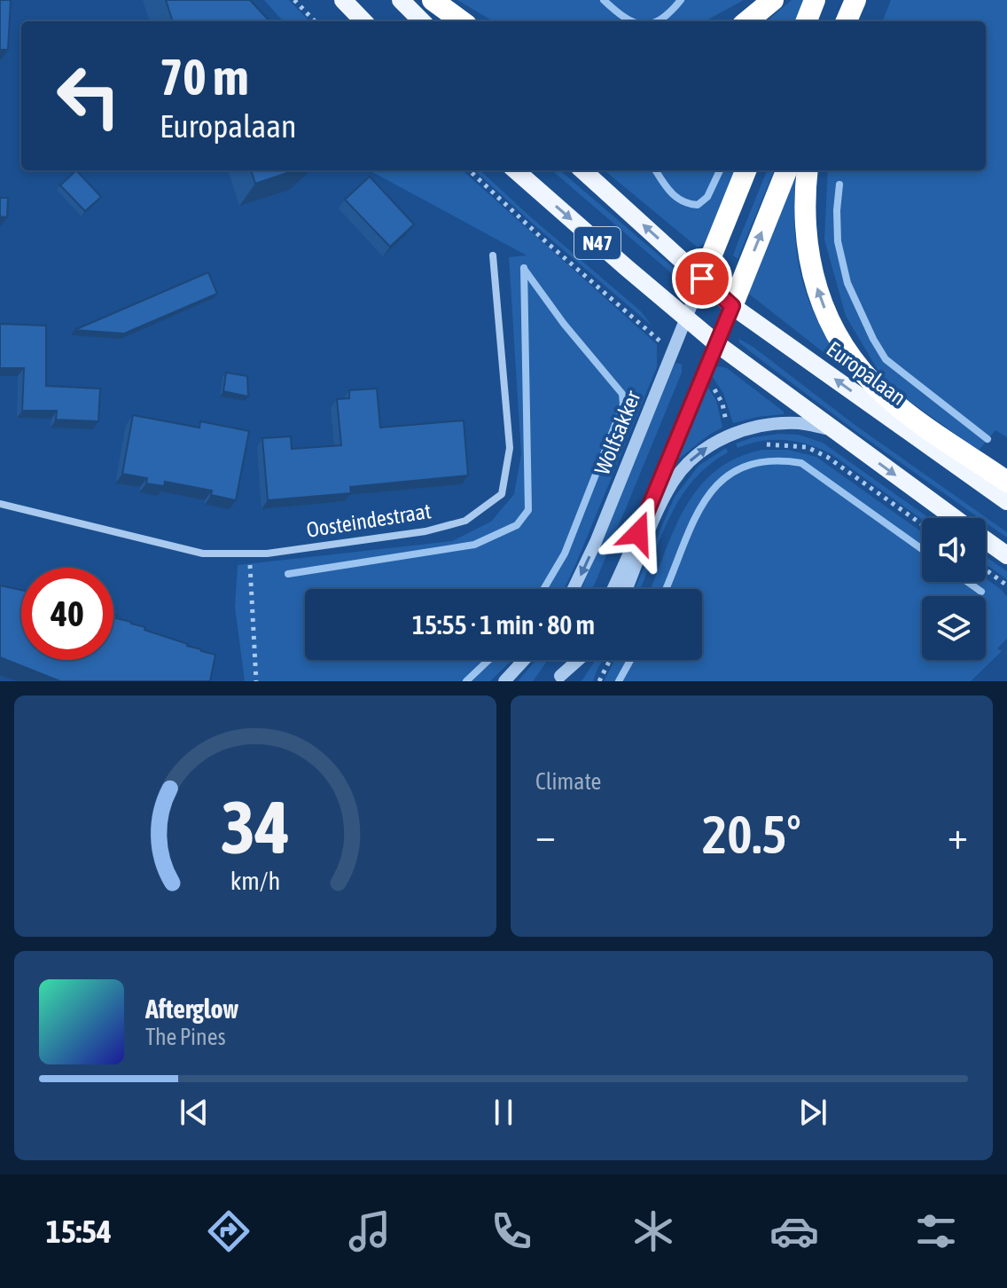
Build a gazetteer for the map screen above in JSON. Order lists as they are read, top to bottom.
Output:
{
  "streets": {
    "main road": ["N47", "Europalaan"],
    "street": ["Wolfsakker", "Oosteindestraat"]
  },
  "crossings": [
    ["N47", "Europalaan"],
    ["N47", "Wolfsakker"],
    ["Europalaan", "Wolfsakker"]
  ],
  "page": {
    "turn": ["70 m", "Europalaan"],
    "limit": "40",
    "trip": "15:55 · 1 min · 80 m",
    "tile": "Climate",
    "heat": ["−", "20.5°", "+"],
    "song": ["Afterglow", "The Pines"],
    "tabs": "15:54",
    "gauge": ["34", "km/h"]
  }
}
